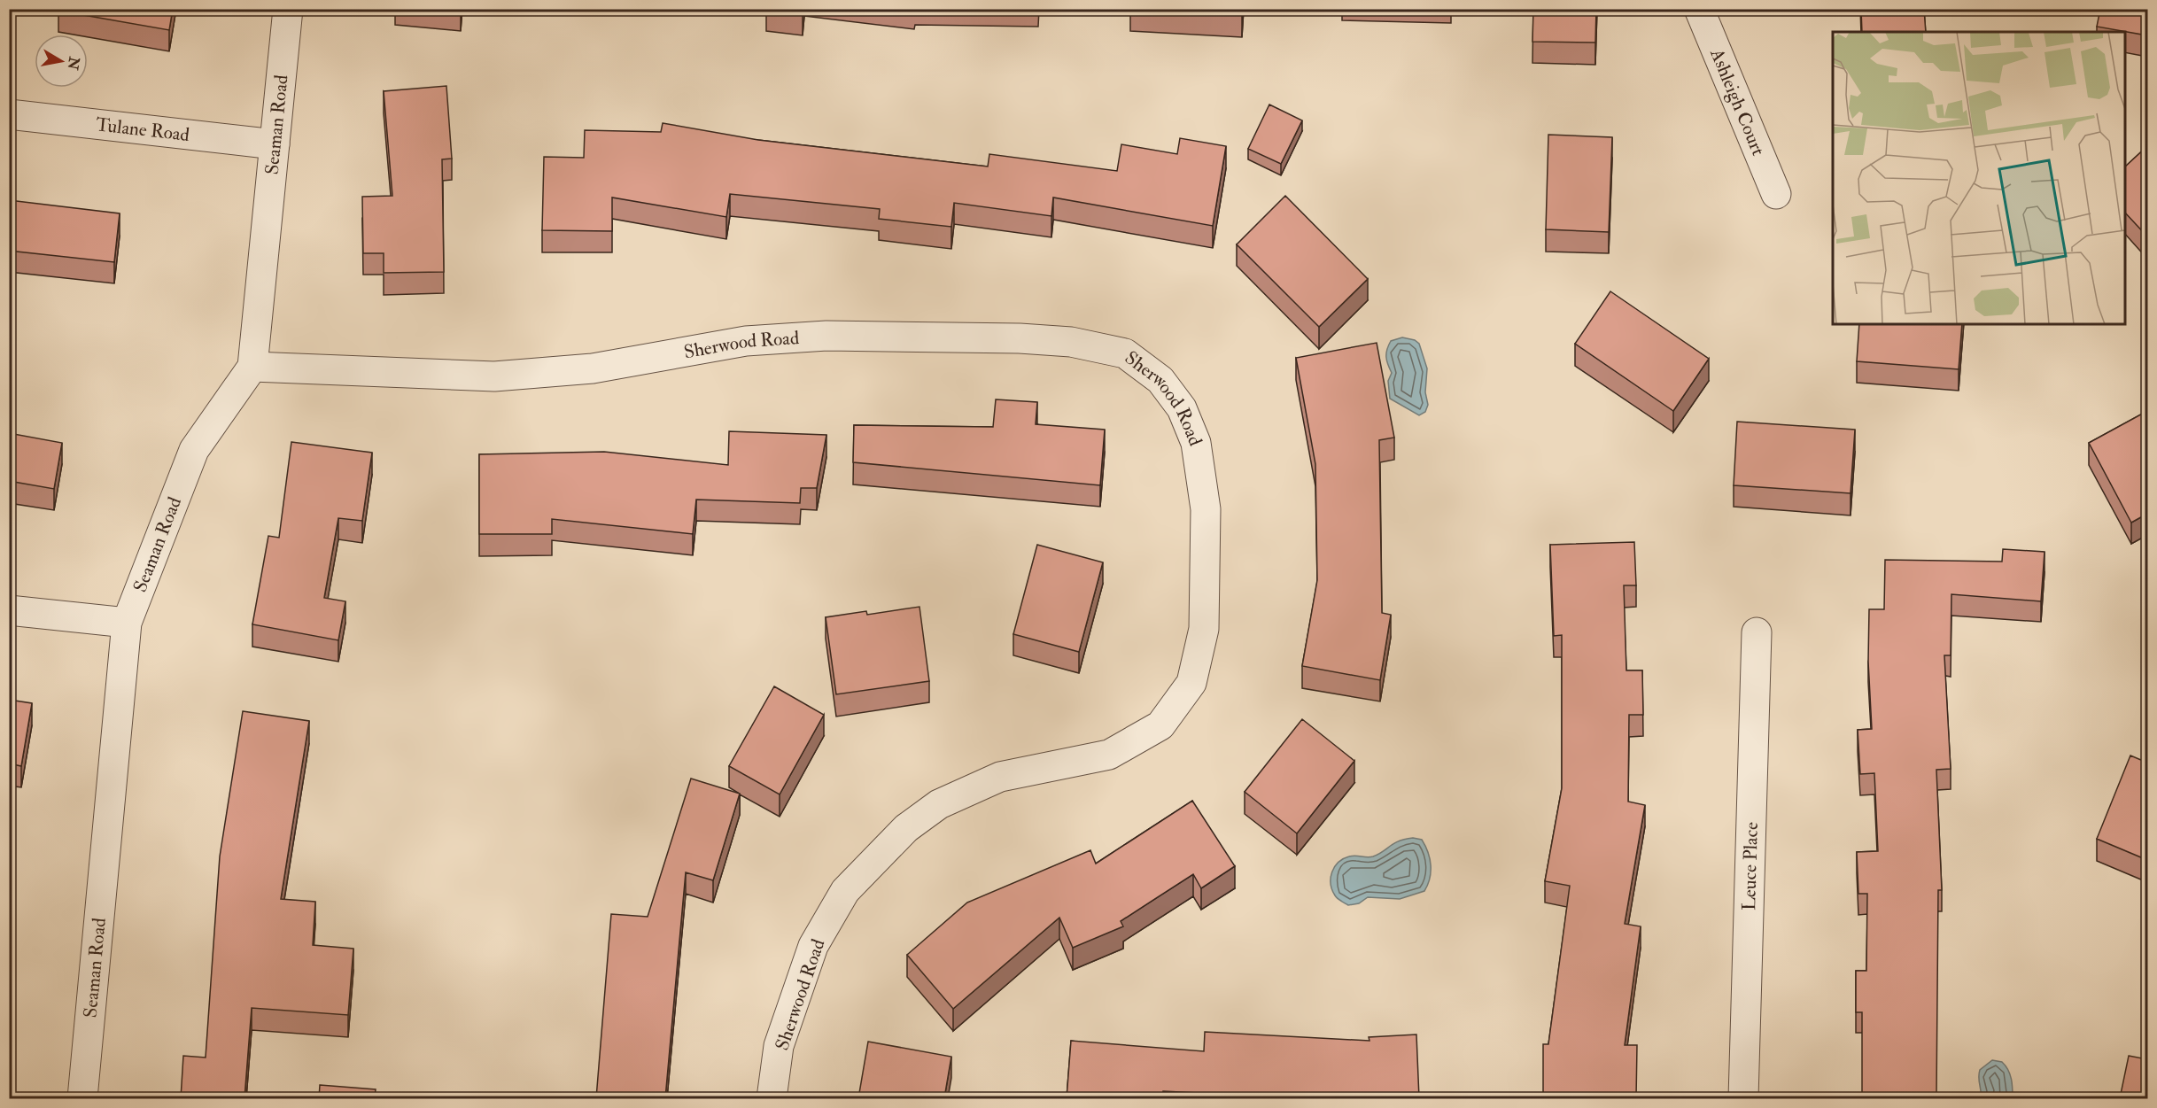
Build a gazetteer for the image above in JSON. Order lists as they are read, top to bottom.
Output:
{
  "streets": {
    "street": [
      "Ashleigh Court",
      "Seaman Road",
      "Tulane Road",
      "Sherwood Road",
      "Leuce Place"
    ]
  },
  "crossings": [
    ["Seaman Road", "Tulane Road"],
    ["Seaman Road", "Sherwood Road"]
  ],
  "north": "right"
}
